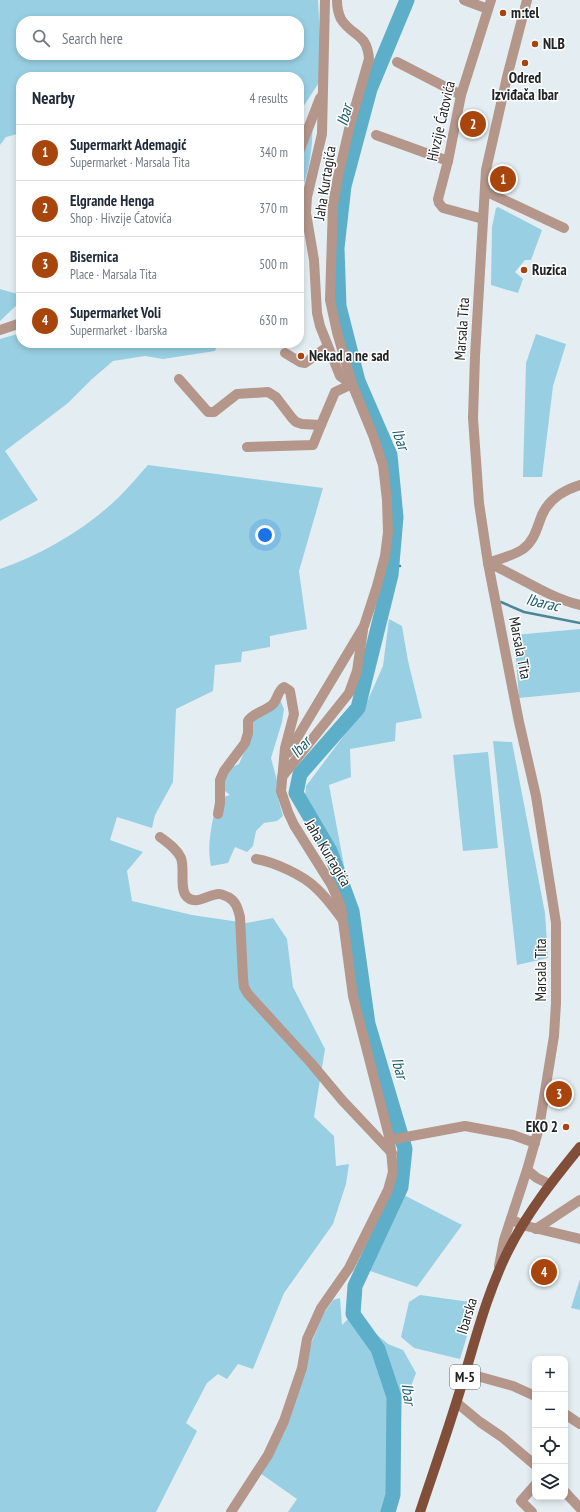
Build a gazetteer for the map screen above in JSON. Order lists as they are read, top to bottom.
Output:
{
  "streets": {
    "main road": ["Ibarska", "M-5"],
    "street": ["Hivzije Ćatovića", "Jaha Kurtagića", "Marsala Tita"]
  },
  "crossings": [
    ["Hivzije Ćatovića", "Marsala Tita"],
    ["Marsala Tita", "Ibarska"]
  ],
  "water": ["Ibar", "Ibarac"],
  "places": [
    "m:tel",
    "NLB",
    "Odred Izviđača Ibar",
    "Ruzica",
    "Nekad a ne sad",
    "EKO 2"
  ],
  "page": {
    "search": "Search here",
    "heading": ["Nearby", "4 results"],
    "pins": [
      "2",
      "1",
      "3",
      "4"
    ],
    "list": [
      {
        "mark": "1",
        "name": "Supermarkt Ademagić",
        "note": "Supermarket · Marsala Tita",
        "value": "340 m"
      },
      {
        "mark": "2",
        "name": "Elgrande Henga",
        "note": "Shop · Hivzije Ćatovića",
        "value": "370 m"
      },
      {
        "mark": "3",
        "name": "Bisernica",
        "note": "Place · Marsala Tita",
        "value": "500 m"
      },
      {
        "mark": "4",
        "name": "Supermarket Voli",
        "note": "Supermarket · Ibarska",
        "value": "630 m"
      }
    ],
    "map_buttons": ["+", "−"]
  }
}
